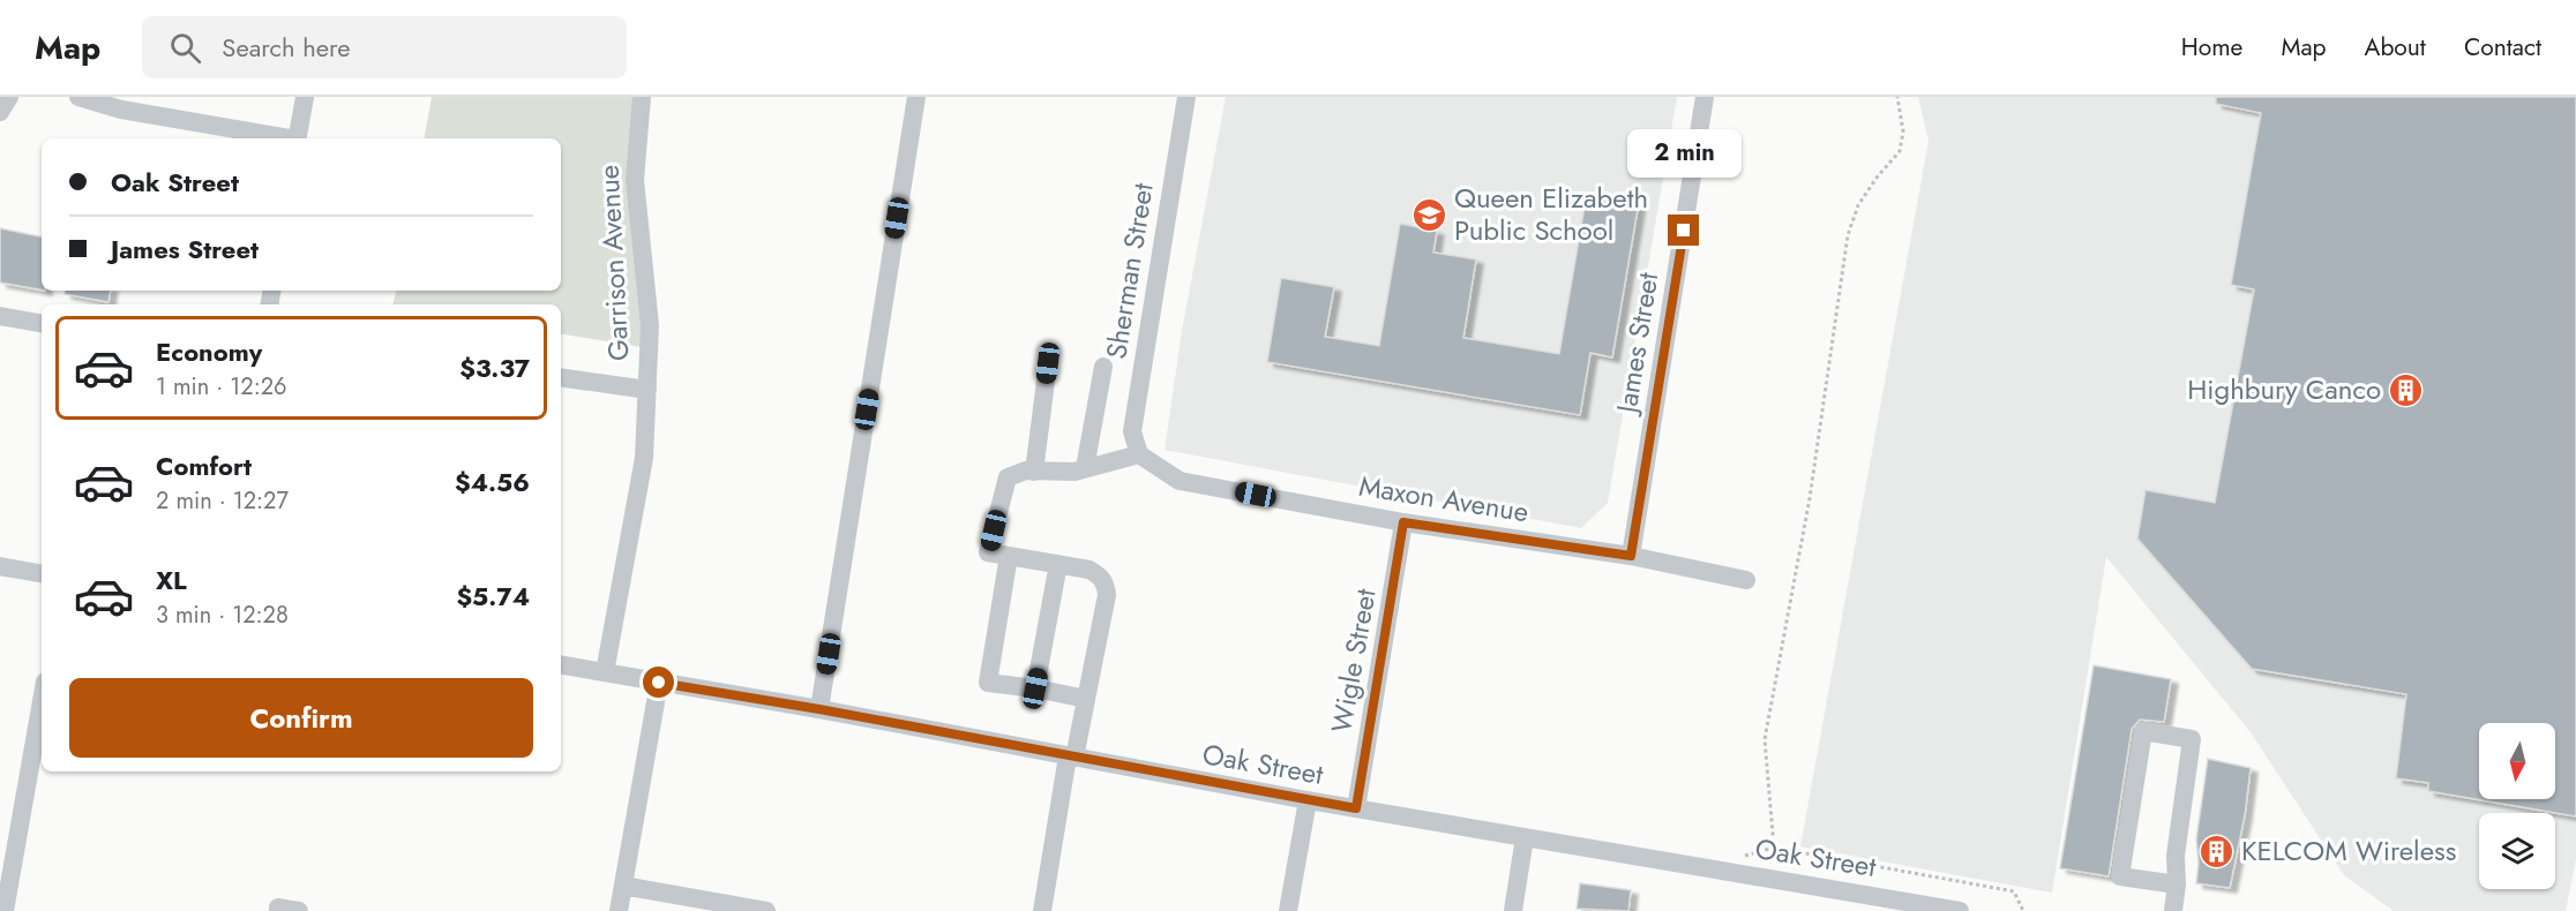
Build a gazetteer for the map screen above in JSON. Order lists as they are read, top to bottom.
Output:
{
  "streets": {
    "street": [
      "Garrison Avenue",
      "Sherman Street",
      "James Street",
      "Maxon Avenue",
      "Wigle Street",
      "Oak Street"
    ]
  },
  "crossings": [
    ["Garrison Avenue", "Oak Street"],
    ["Sherman Street", "Maxon Avenue"],
    ["James Street", "Maxon Avenue"],
    ["Maxon Avenue", "Wigle Street"],
    ["Wigle Street", "Oak Street"]
  ],
  "places": {
    "school or university": ["Queen Elizabeth Public School"],
    "building": ["Highbury Canco", "KELCOM Wireless"]
  },
  "north": "bottom",
  "page": {
    "header": "Map",
    "search": "Search here",
    "nav": [
      "Home",
      "Map",
      "About",
      "Contact"
    ],
    "bubble": "2 min",
    "banner": ["Oak Street", "James Street"],
    "list": [
      {
        "name": "Economy",
        "note": "1 min · 12:26",
        "value": "$3.37"
      },
      {
        "name": "Comfort",
        "note": "2 min · 12:27",
        "value": "$4.56"
      },
      {
        "name": "XL",
        "note": "3 min · 12:28",
        "value": "$5.74"
      }
    ],
    "buttons": "Confirm"
  }
}
